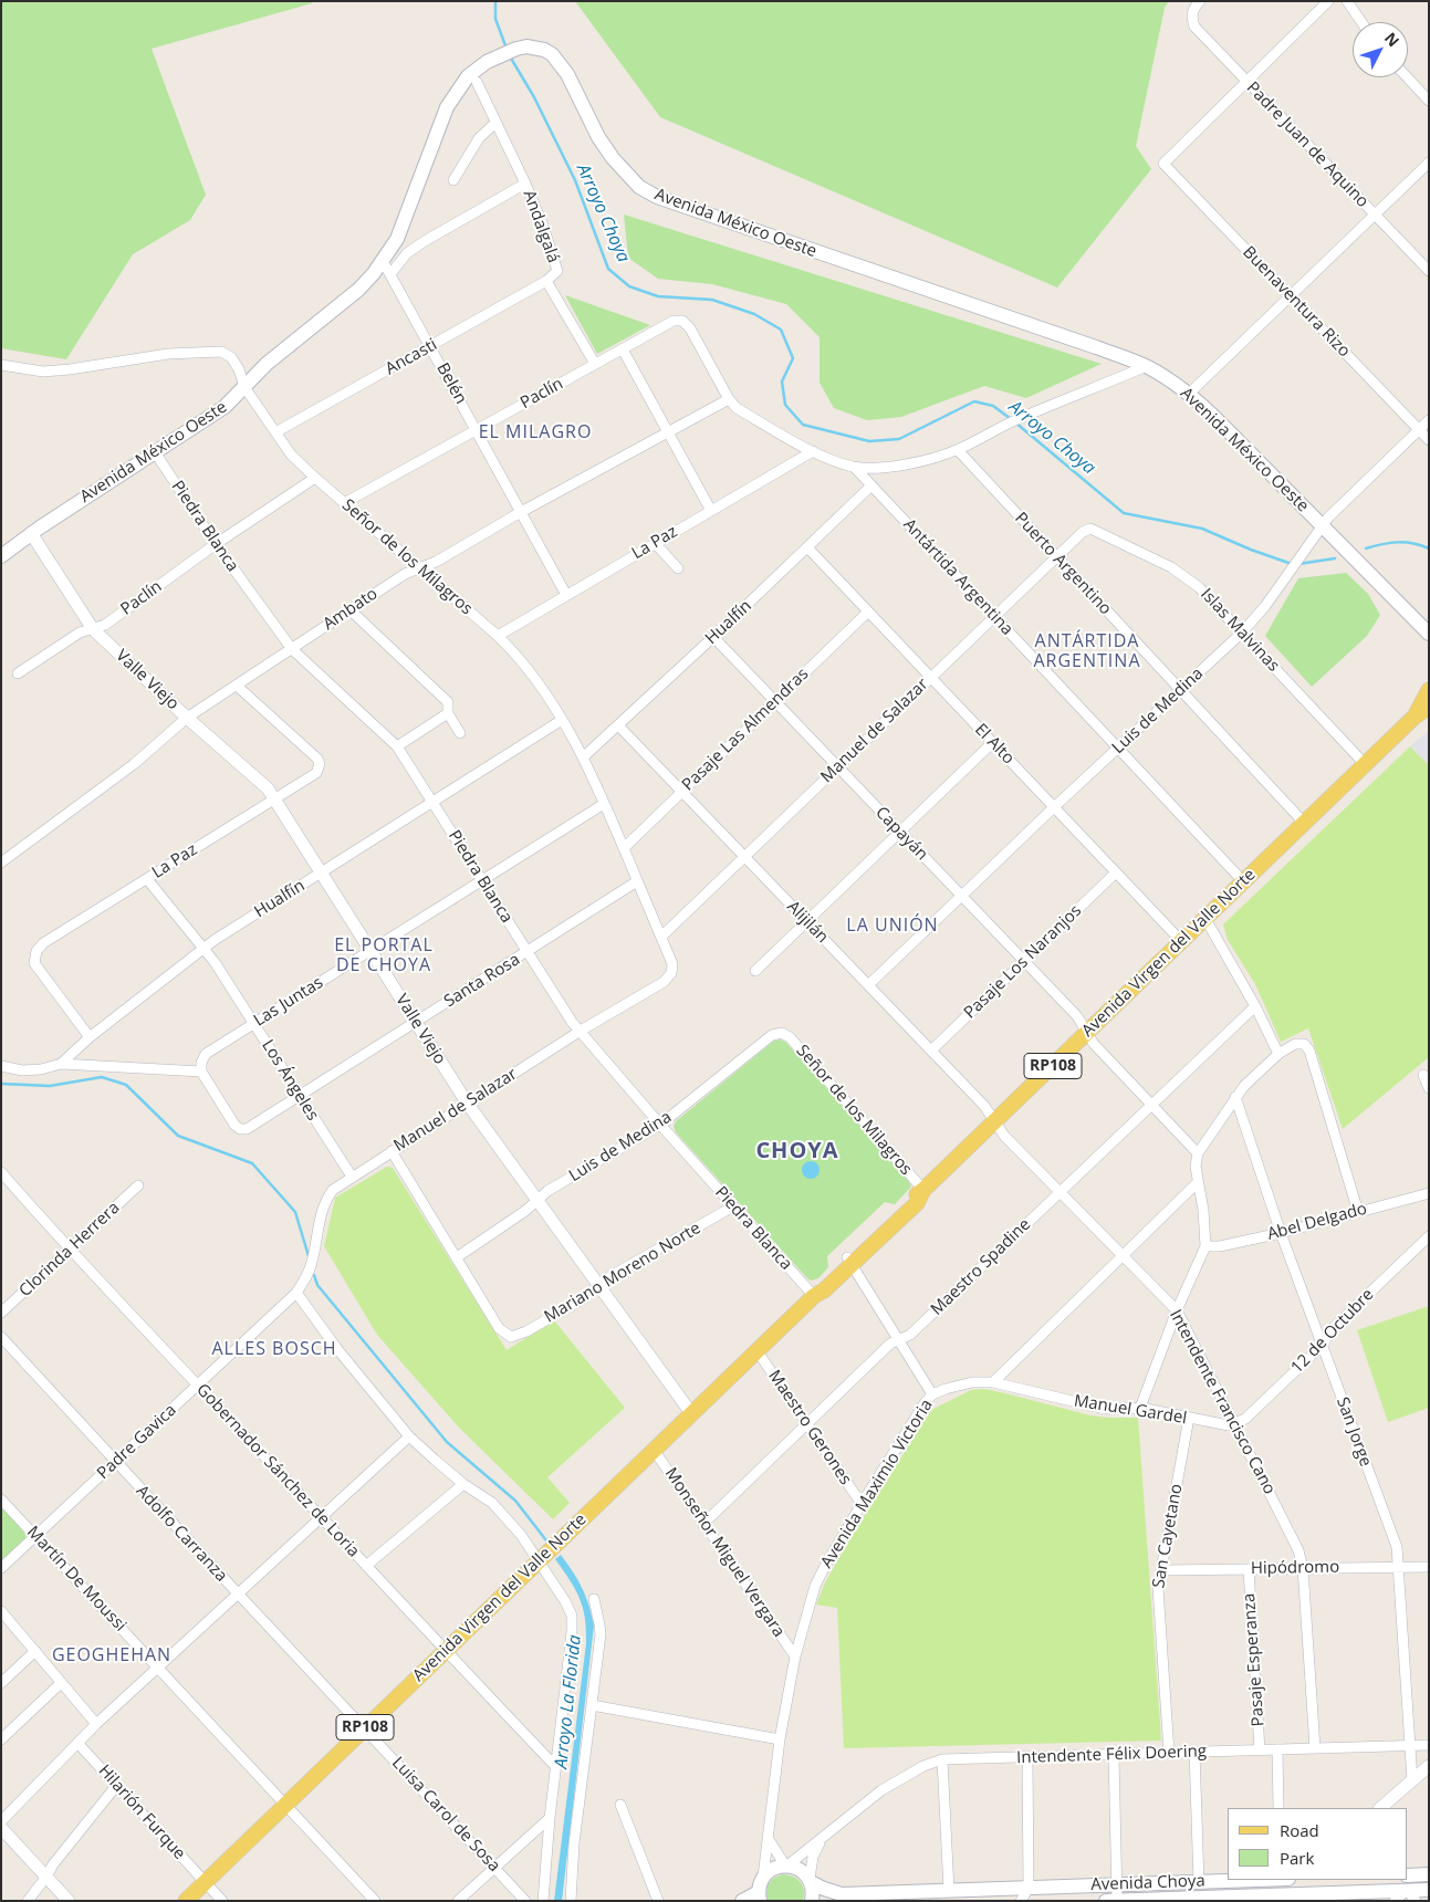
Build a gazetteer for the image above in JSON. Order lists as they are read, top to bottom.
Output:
{
  "streets": {
    "main road": [
      "Avenida México Oeste",
      "Avenida Virgen del Valle Norte",
      "RP108",
      "Avenida Choya"
    ],
    "street": [
      "Padre Juan de Aquino",
      "Andalgalá",
      "Buenaventura Rizo",
      "Ancasti",
      "Belén",
      "Paclín",
      "Piedra Blanca",
      "La Paz",
      "Señor de los Milagros",
      "Puerto Argentino",
      "Antártida Argentina",
      "Ambato",
      "Hualfín",
      "Islas Malvinas",
      "Valle Viejo",
      "Luis de Medina",
      "Pasaje Las Almendras",
      "Manuel de Salazar",
      "El Alto",
      "Capayán",
      "Alijilán",
      "Pasaje Los Naranjos",
      "Santa Rosa",
      "Las Juntas",
      "Los Ángeles",
      "Abel Delgado",
      "Clorinda Herrera",
      "Maestro Spadine",
      "Mariano Moreno Norte",
      "12 de Octubre",
      "Intendente Francisco Cano",
      "Manuel Gardel",
      "Maestro Gerones",
      "San Jorge",
      "Padre Gavica",
      "Gobernador Sánchez de Loria",
      "Avenida Maximio Victoria",
      "Adolfo Carranza",
      "San Cayetano",
      "Monseñor Miguel Vergara",
      "Hipódromo",
      "Martín De Moussi",
      "Pasaje Esperanza",
      "Intendente Félix Doering",
      "Hilarión Furque",
      "Luisa Carol de Sosa"
    ]
  },
  "crossings": [
    ["Padre Juan de Aquino", "Buenaventura Rizo"],
    ["Avenida México Oeste", "Belén"],
    ["Avenida México Oeste", "Piedra Blanca"],
    ["Avenida México Oeste", "Señor de los Milagros"],
    ["Avenida México Oeste", "Valle Viejo"],
    ["Avenida México Oeste", "Luis de Medina"],
    ["Andalgalá", "Ancasti"],
    ["Andalgalá", "Paclín"],
    ["Buenaventura Rizo", "Luis de Medina"],
    ["Ancasti", "Belén"],
    ["Ancasti", "Señor de los Milagros"],
    ["Belén", "Paclín"],
    ["Belén", "La Paz"],
    ["Belén", "Ambato"],
    ["Paclín", "Piedra Blanca"],
    ["Paclín", "Señor de los Milagros"],
    ["Paclín", "Ambato"],
    ["Paclín", "Valle Viejo"],
    ["Piedra Blanca", "Ambato"],
    ["Piedra Blanca", "Hualfín"],
    ["Piedra Blanca", "Luis de Medina"],
    ["Piedra Blanca", "Manuel de Salazar"],
    ["Piedra Blanca", "Avenida Virgen del Valle Norte"],
    ["Piedra Blanca", "Santa Rosa"],
    ["Piedra Blanca", "Las Juntas"],
    ["Piedra Blanca", "Mariano Moreno Norte"],
    ["La Paz", "Señor de los Milagros"],
    ["La Paz", "Ambato"],
    ["La Paz", "Hualfín"],
    ["La Paz", "Valle Viejo"],
    ["La Paz", "Los Ángeles"],
    ["Señor de los Milagros", "Ambato"],
    ["Señor de los Milagros", "Hualfín"],
    ["Señor de los Milagros", "Luis de Medina"],
    ["Señor de los Milagros", "Pasaje Las Almendras"],
    ["Señor de los Milagros", "Manuel de Salazar"],
    ["Señor de los Milagros", "Avenida Virgen del Valle Norte"],
    ["Señor de los Milagros", "Santa Rosa"],
    ["Señor de los Milagros", "Las Juntas"],
    ["Puerto Argentino", "Luis de Medina"],
    ["Puerto Argentino", "Manuel de Salazar"],
    ["Puerto Argentino", "Avenida Virgen del Valle Norte"],
    ["Antártida Argentina", "Hualfín"],
    ["Antártida Argentina", "Luis de Medina"],
    ["Antártida Argentina", "Manuel de Salazar"],
    ["Antártida Argentina", "Avenida Virgen del Valle Norte"],
    ["Ambato", "Valle Viejo"],
    ["Hualfín", "Valle Viejo"],
    ["Hualfín", "El Alto"],
    ["Hualfín", "Capayán"],
    ["Hualfín", "Alijilán"],
    ["Hualfín", "Los Ángeles"],
    ["Islas Malvinas", "Luis de Medina"],
    ["Islas Malvinas", "Manuel de Salazar"],
    ["Islas Malvinas", "Avenida Virgen del Valle Norte"],
    ["Valle Viejo", "Luis de Medina"],
    ["Valle Viejo", "Manuel de Salazar"],
    ["Valle Viejo", "Avenida Virgen del Valle Norte"],
    ["Valle Viejo", "Santa Rosa"],
    ["Valle Viejo", "Las Juntas"],
    ["Valle Viejo", "Mariano Moreno Norte"],
    ["Luis de Medina", "El Alto"],
    ["Luis de Medina", "Capayán"],
    ["Luis de Medina", "Alijilán"],
    ["Luis de Medina", "Mariano Moreno Norte"],
    ["Pasaje Las Almendras", "El Alto"],
    ["Pasaje Las Almendras", "Capayán"],
    ["Pasaje Las Almendras", "Alijilán"],
    ["Manuel de Salazar", "El Alto"],
    ["Manuel de Salazar", "Capayán"],
    ["Manuel de Salazar", "Alijilán"],
    ["Manuel de Salazar", "Los Ángeles"],
    ["Manuel de Salazar", "Padre Gavica"],
    ["El Alto", "Avenida Virgen del Valle Norte"],
    ["El Alto", "Pasaje Los Naranjos"],
    ["Capayán", "Avenida Virgen del Valle Norte"],
    ["Capayán", "Pasaje Los Naranjos"],
    ["Capayán", "Maestro Spadine"],
    ["Alijilán", "Avenida Virgen del Valle Norte"],
    ["Alijilán", "Pasaje Los Naranjos"],
    ["Alijilán", "Intendente Francisco Cano"],
    ["Avenida Virgen del Valle Norte", "Intendente Francisco Cano"],
    ["Avenida Virgen del Valle Norte", "Maestro Gerones"],
    ["Avenida Virgen del Valle Norte", "Gobernador Sánchez de Loria"],
    ["Avenida Virgen del Valle Norte", "Adolfo Carranza"],
    ["Avenida Virgen del Valle Norte", "Monseñor Miguel Vergara"],
    ["Avenida Virgen del Valle Norte", "Martín De Moussi"],
    ["Avenida Virgen del Valle Norte", "Hilarión Furque"],
    ["Avenida Virgen del Valle Norte", "Luisa Carol de Sosa"],
    ["Santa Rosa", "Las Juntas"],
    ["Santa Rosa", "Los Ángeles"],
    ["Las Juntas", "Los Ángeles"],
    ["Abel Delgado", "San Jorge"],
    ["Clorinda Herrera", "Gobernador Sánchez de Loria"],
    ["Maestro Spadine", "Intendente Francisco Cano"],
    ["Maestro Spadine", "Maestro Gerones"],
    ["Maestro Spadine", "Monseñor Miguel Vergara"],
    ["12 de Octubre", "Intendente Francisco Cano"],
    ["12 de Octubre", "Manuel Gardel"],
    ["12 de Octubre", "San Jorge"],
    ["Intendente Francisco Cano", "Manuel Gardel"],
    ["Intendente Francisco Cano", "Hipódromo"],
    ["Intendente Francisco Cano", "Intendente Félix Doering"],
    ["Manuel Gardel", "Avenida Maximio Victoria"],
    ["Manuel Gardel", "San Cayetano"],
    ["Maestro Gerones", "Avenida Maximio Victoria"],
    ["San Jorge", "Hipódromo"],
    ["San Jorge", "Intendente Félix Doering"],
    ["Padre Gavica", "Gobernador Sánchez de Loria"],
    ["Padre Gavica", "Adolfo Carranza"],
    ["Padre Gavica", "Martín De Moussi"],
    ["Avenida Maximio Victoria", "Monseñor Miguel Vergara"],
    ["Adolfo Carranza", "Luisa Carol de Sosa"],
    ["San Cayetano", "Hipódromo"],
    ["San Cayetano", "Intendente Félix Doering"],
    ["Hipódromo", "Pasaje Esperanza"],
    ["Pasaje Esperanza", "Intendente Félix Doering"],
    ["Intendente Félix Doering", "Avenida Choya"]
  ],
  "districts": [
    "EL MILAGRO",
    "ANTÁRTIDA ARGENTINA",
    "LA UNIÓN",
    "EL PORTAL DE CHOYA",
    "CHOYA",
    "ALLES BOSCH",
    "GEOGHEHAN"
  ],
  "water": ["Arroyo Choya", "Arroyo La Florida"],
  "legend": ["Road", "Park"],
  "north": "top right"
}
